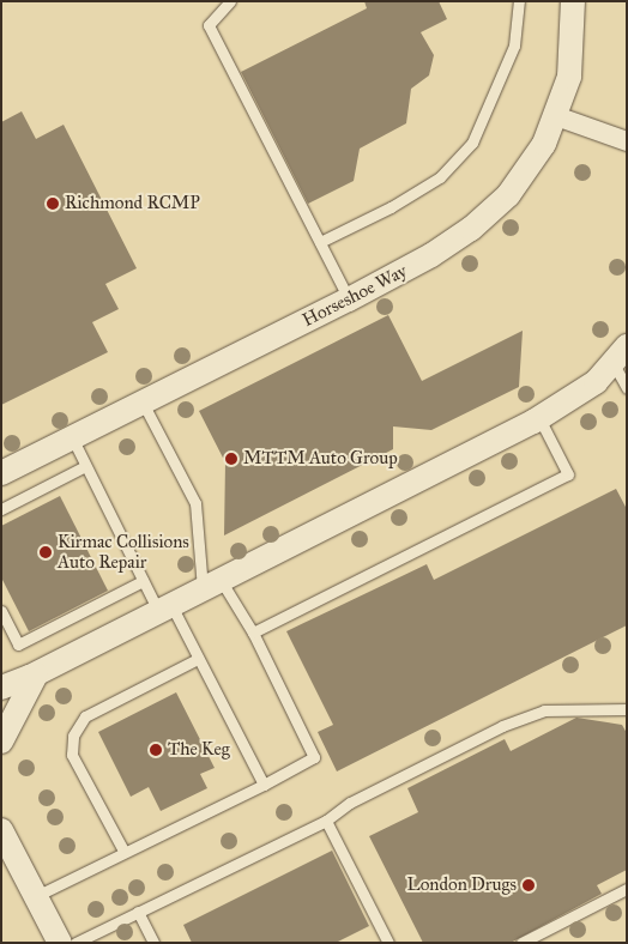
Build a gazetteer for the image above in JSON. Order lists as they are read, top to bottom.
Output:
{
  "streets": {
    "street": ["Horseshoe Way"]
  },
  "places": [
    "Richmond RCMP",
    "MTTM Auto Group",
    "Kirmac Collisions Auto Repair",
    "The Keg",
    "London Drugs"
  ]
}
